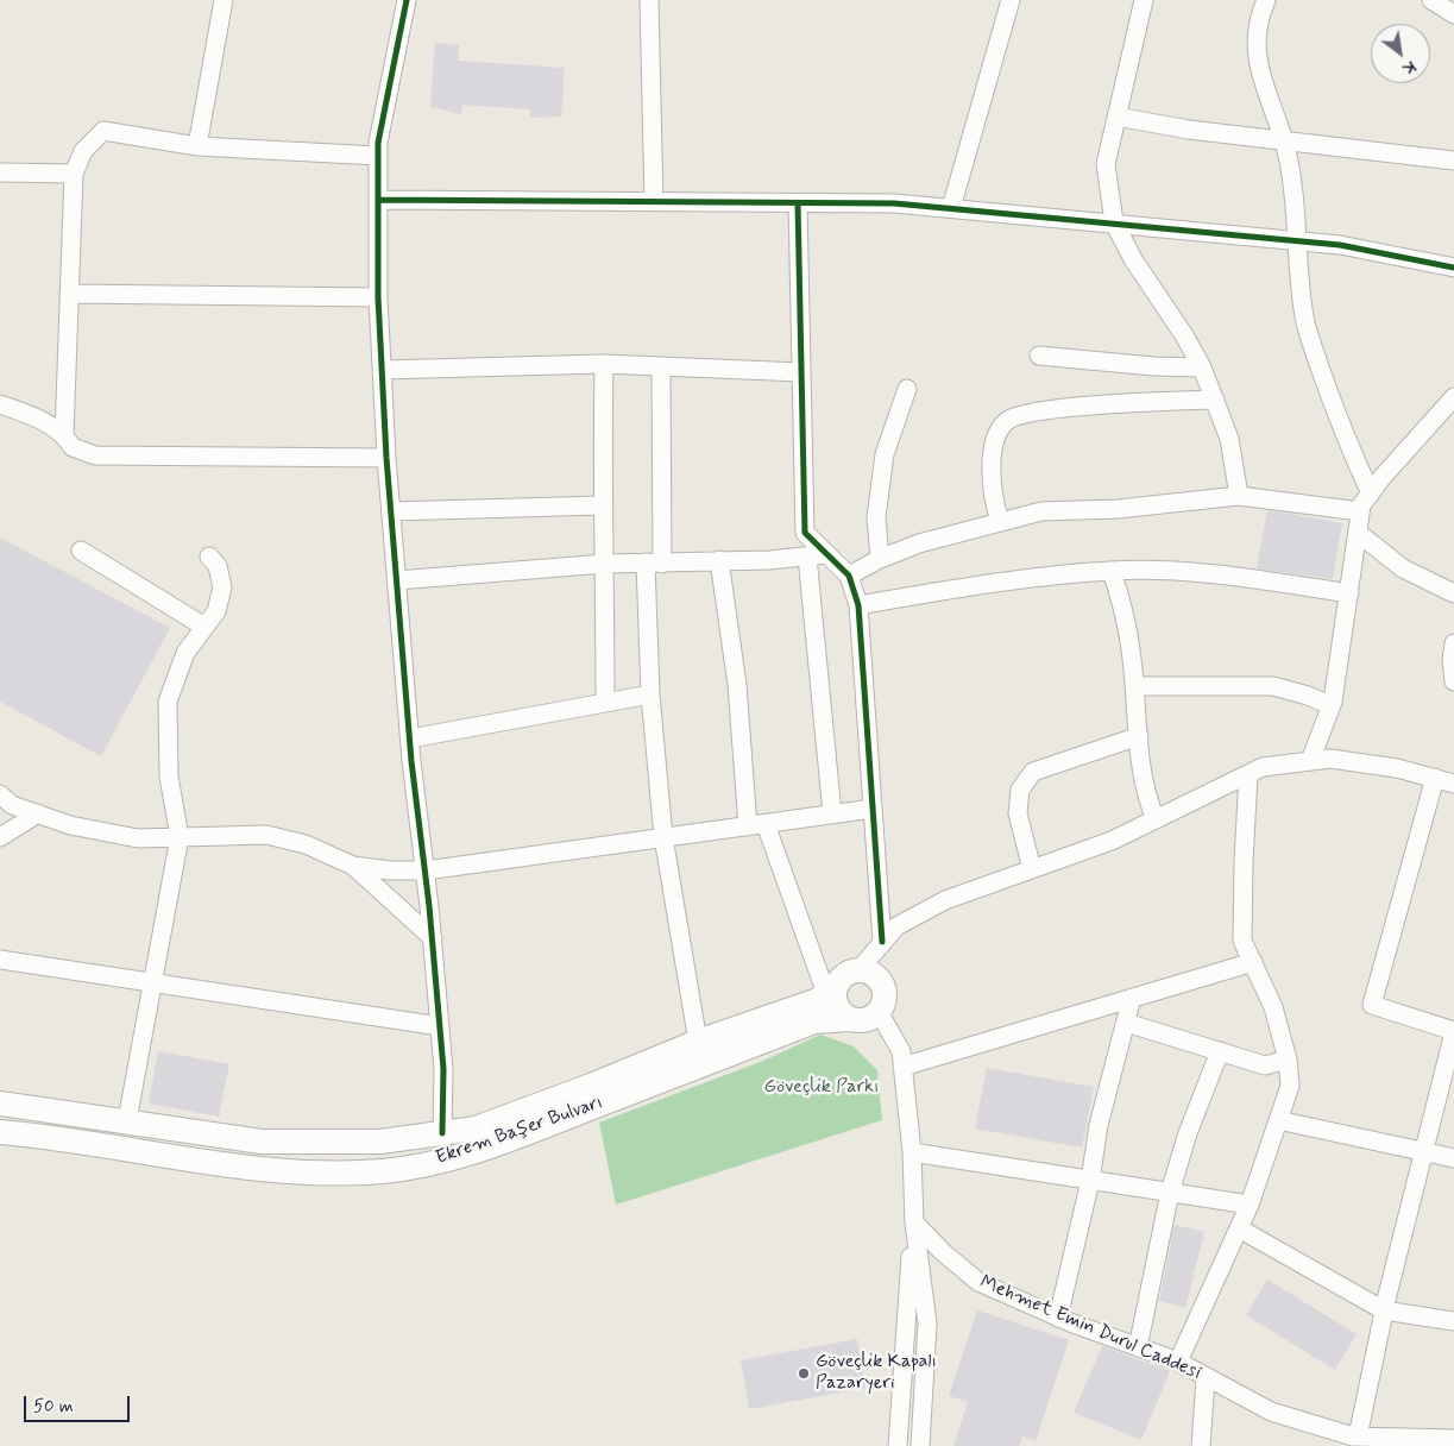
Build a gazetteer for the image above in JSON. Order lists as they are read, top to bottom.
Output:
{
  "streets": {
    "main road": ["Ekrem Başer Bulvarı"],
    "street": ["Mehmet Emin Durul Caddesi"]
  },
  "parks": ["Göveçlik Parkı"],
  "places": ["Göveçlik Kapalı Pazaryeri"],
  "scale_bar": "50 m",
  "north": "bottom right"
}
